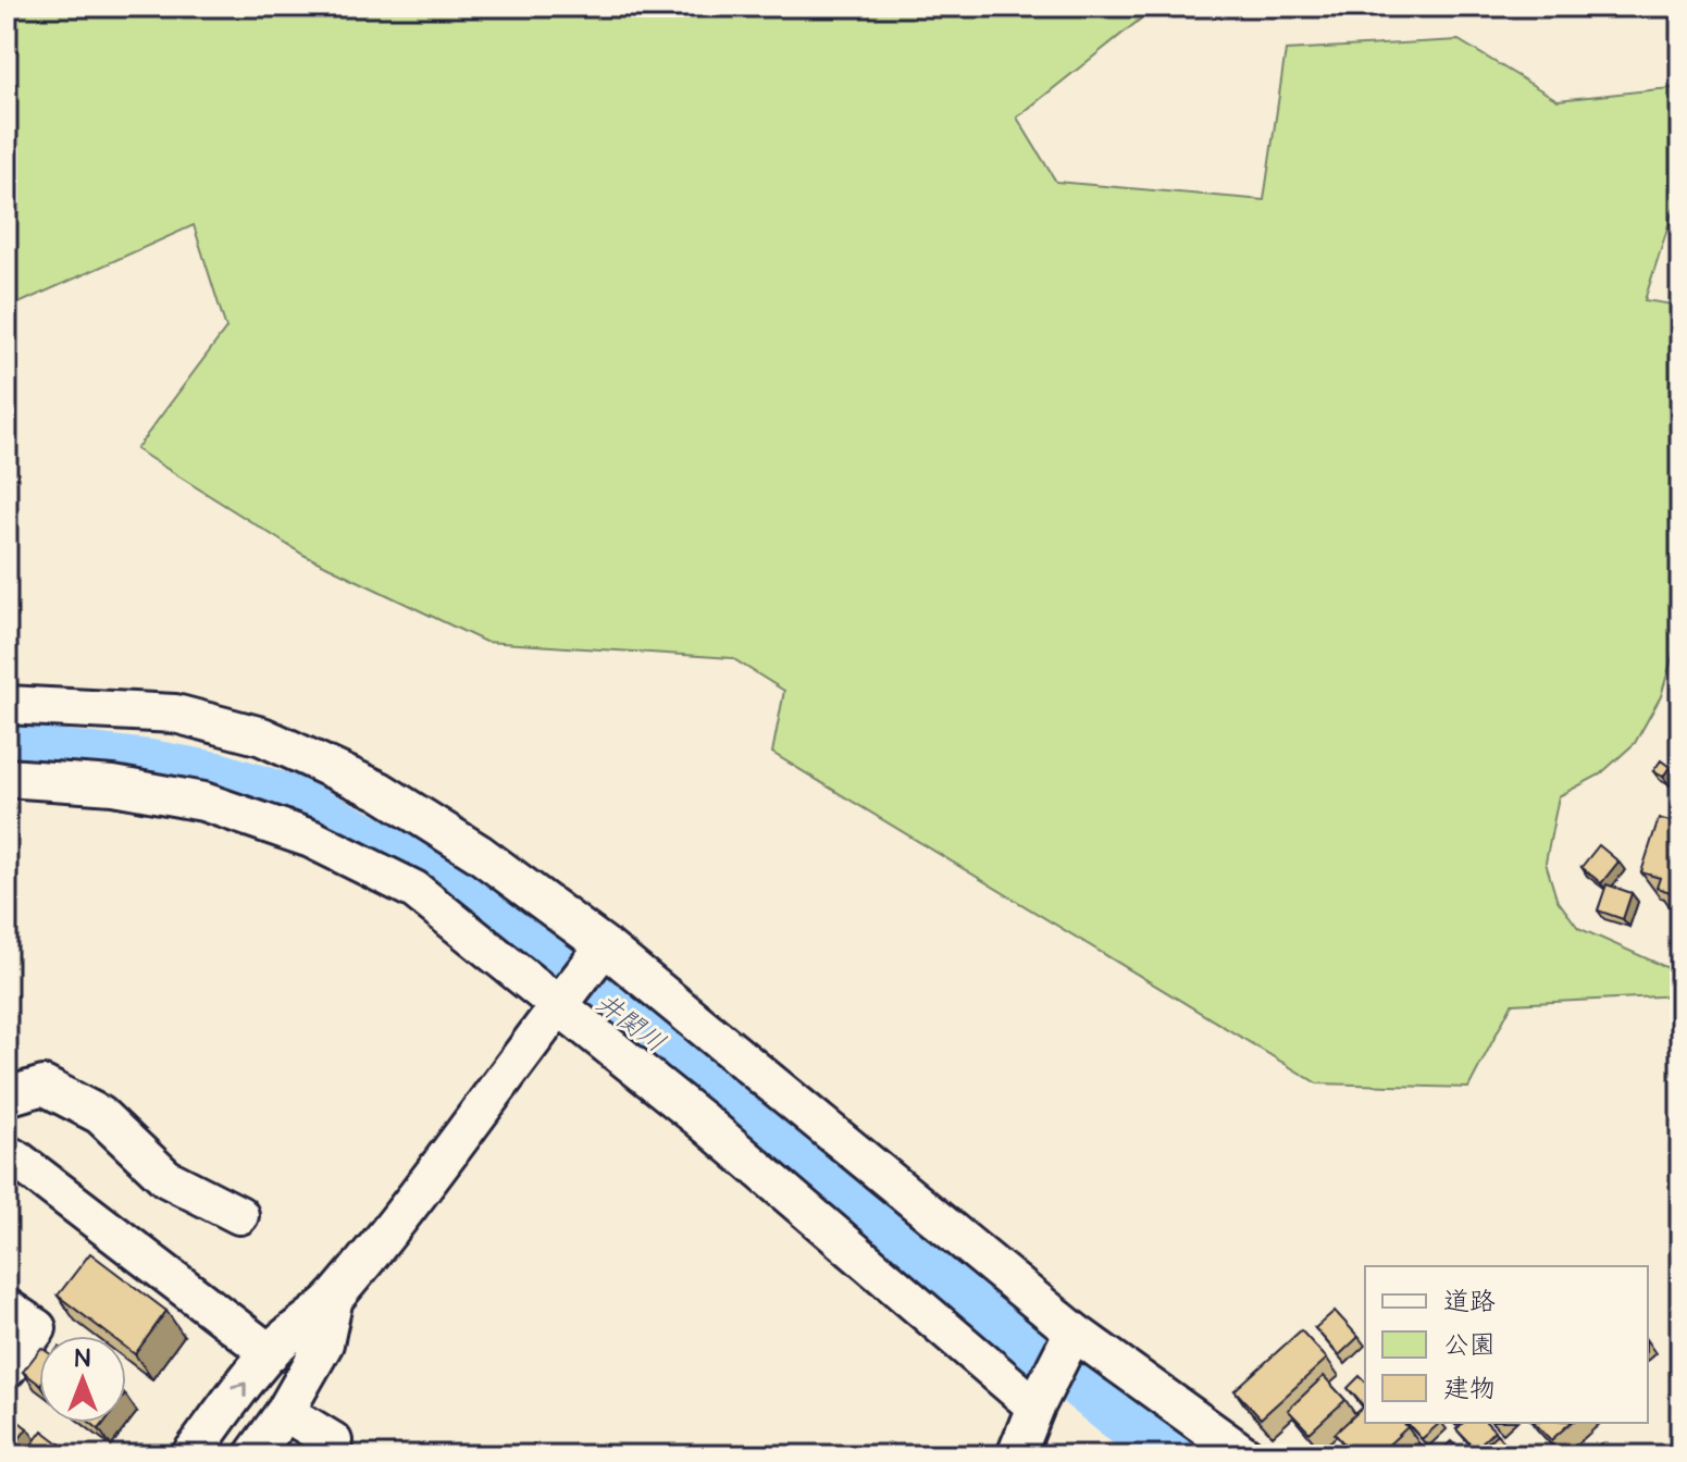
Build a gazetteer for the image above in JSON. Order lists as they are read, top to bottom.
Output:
{
  "water": ["井関川"],
  "legend": ["道路", "公園", "建物"],
  "north": "top"
}
